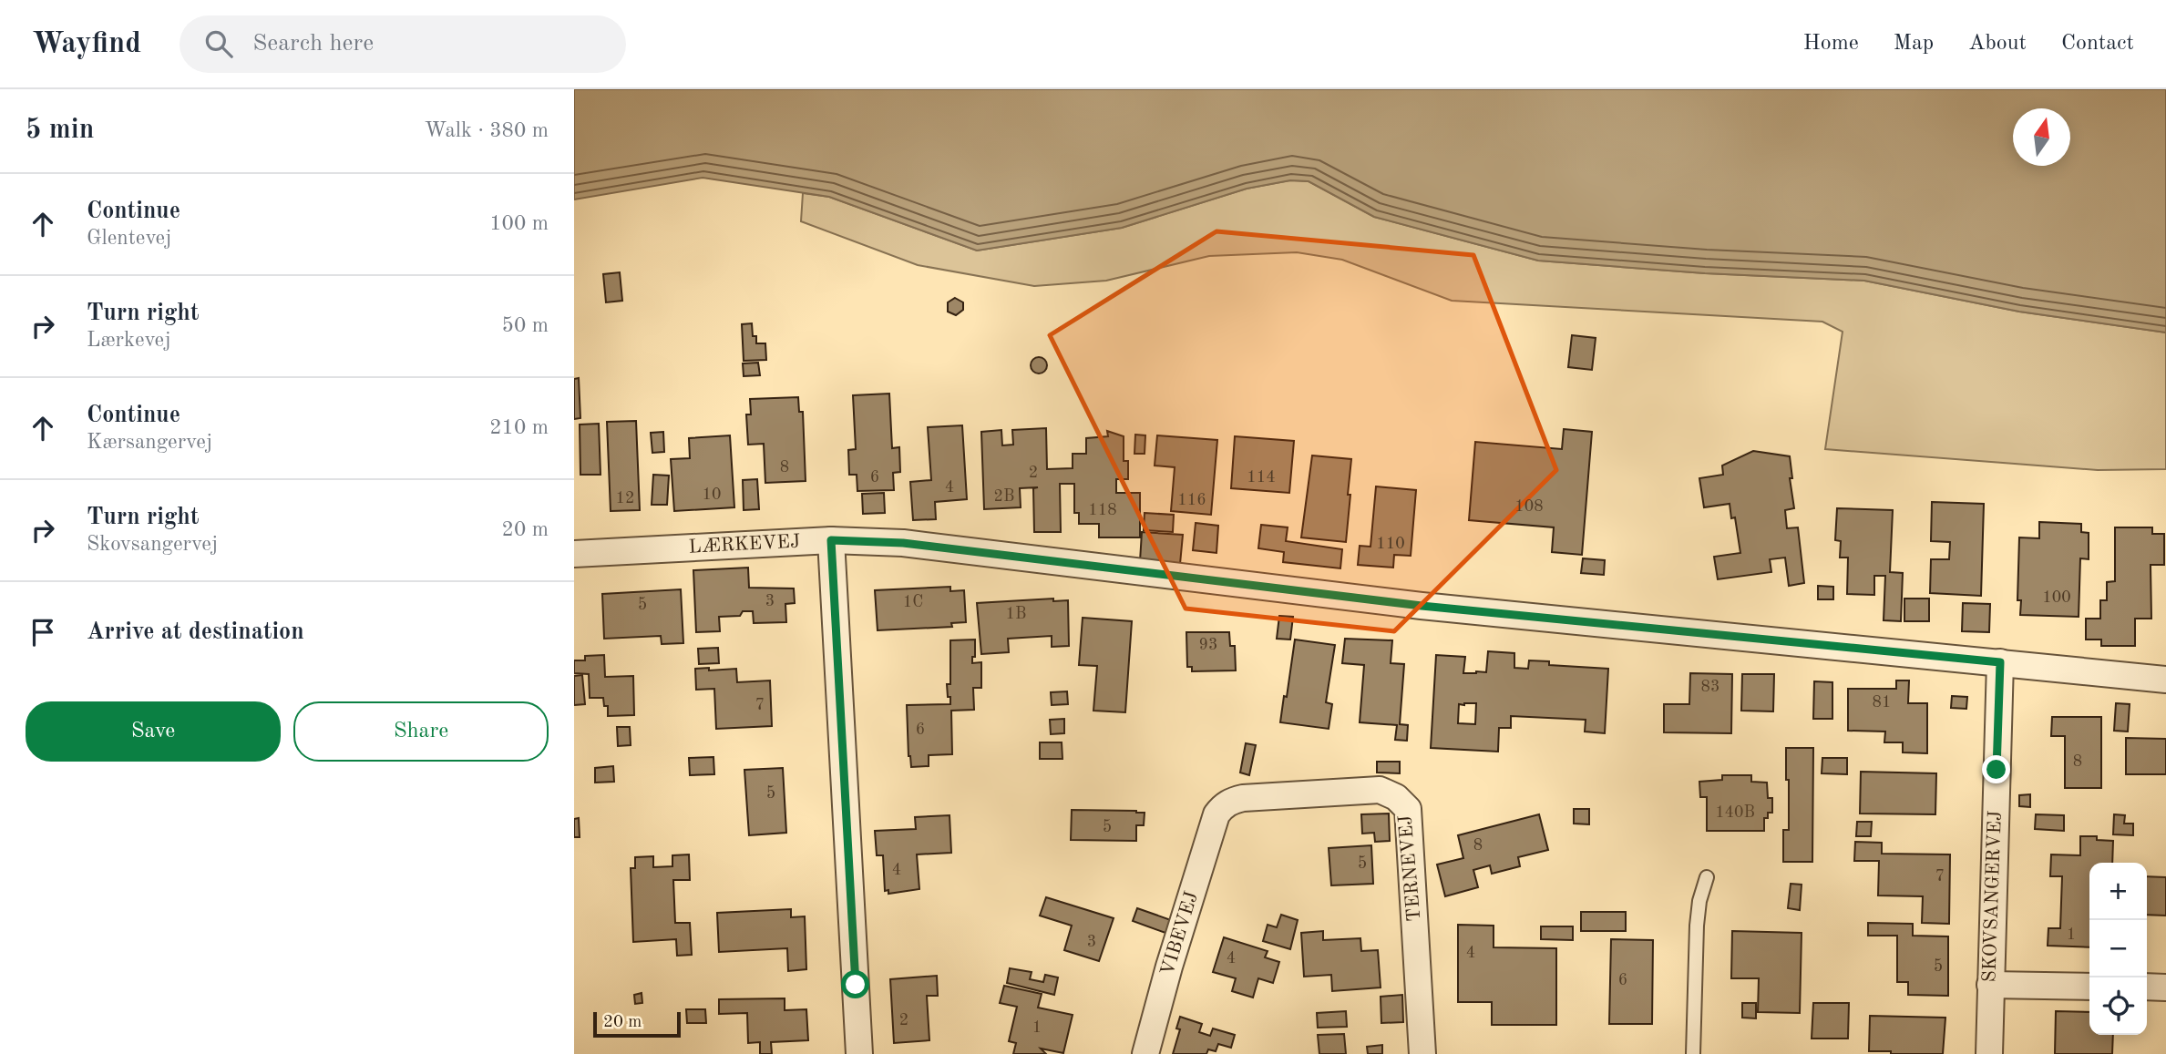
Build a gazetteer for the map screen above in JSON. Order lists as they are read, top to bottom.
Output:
{
  "streets": {
    "street": [
      "LÆRKEVEJ",
      "TERNEVEJ",
      "SKOVSANGERVEJ",
      "VIBEVEJ"
    ]
  },
  "crossings": [
    ["LÆRKEVEJ", "SKOVSANGERVEJ"],
    ["TERNEVEJ", "VIBEVEJ"]
  ],
  "house_numbers": [
    "8",
    "2",
    "6",
    "114",
    "4",
    "10",
    "2B",
    "12",
    "116",
    "108",
    "118",
    "110",
    "100",
    "3",
    "1C",
    "5",
    "1B",
    "93",
    "83",
    "81",
    "7",
    "6",
    "8",
    "5",
    "140B",
    "5",
    "8",
    "5",
    "4",
    "7",
    "1",
    "3",
    "4",
    "4",
    "5",
    "6",
    "2",
    "1"
  ],
  "scale_bar": "20 m",
  "north": "top",
  "page": {
    "header": "Wayfind",
    "search": "Search here",
    "nav": [
      "Home",
      "Map",
      "About",
      "Contact"
    ],
    "heading": ["5 min", "Walk · 380 m"],
    "list": [
      ["Continue", "Glentevej", "100 m"],
      ["Turn right", "Lærkevej", "50 m"],
      ["Continue", "Kærsangervej", "210 m"],
      ["Turn right", "Skovsangervej", "20 m"],
      "Arrive at destination"
    ],
    "buttons": ["Save", "Share"],
    "map_buttons": ["+", "−"],
    "scale": "20 m"
  }
}
